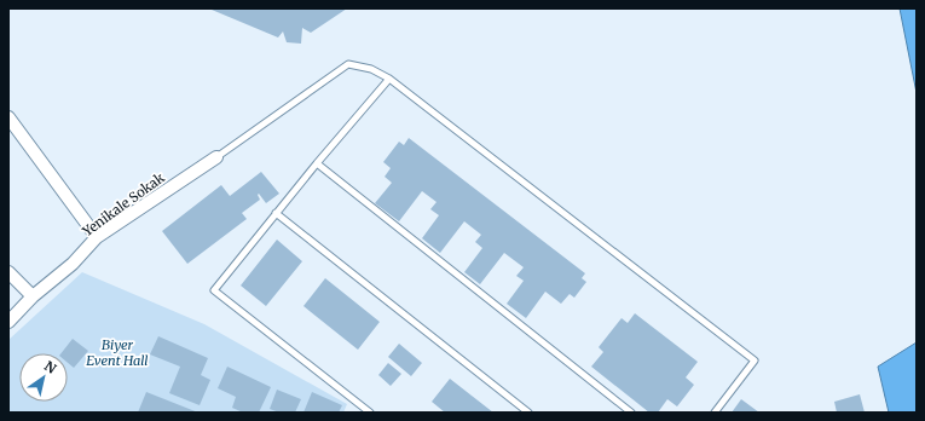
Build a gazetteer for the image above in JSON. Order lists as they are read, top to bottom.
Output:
{
  "streets": {
    "street": ["Yenikale Sokak"]
  },
  "parks": ["Biyer Event Hall"],
  "north": "top right"
}
